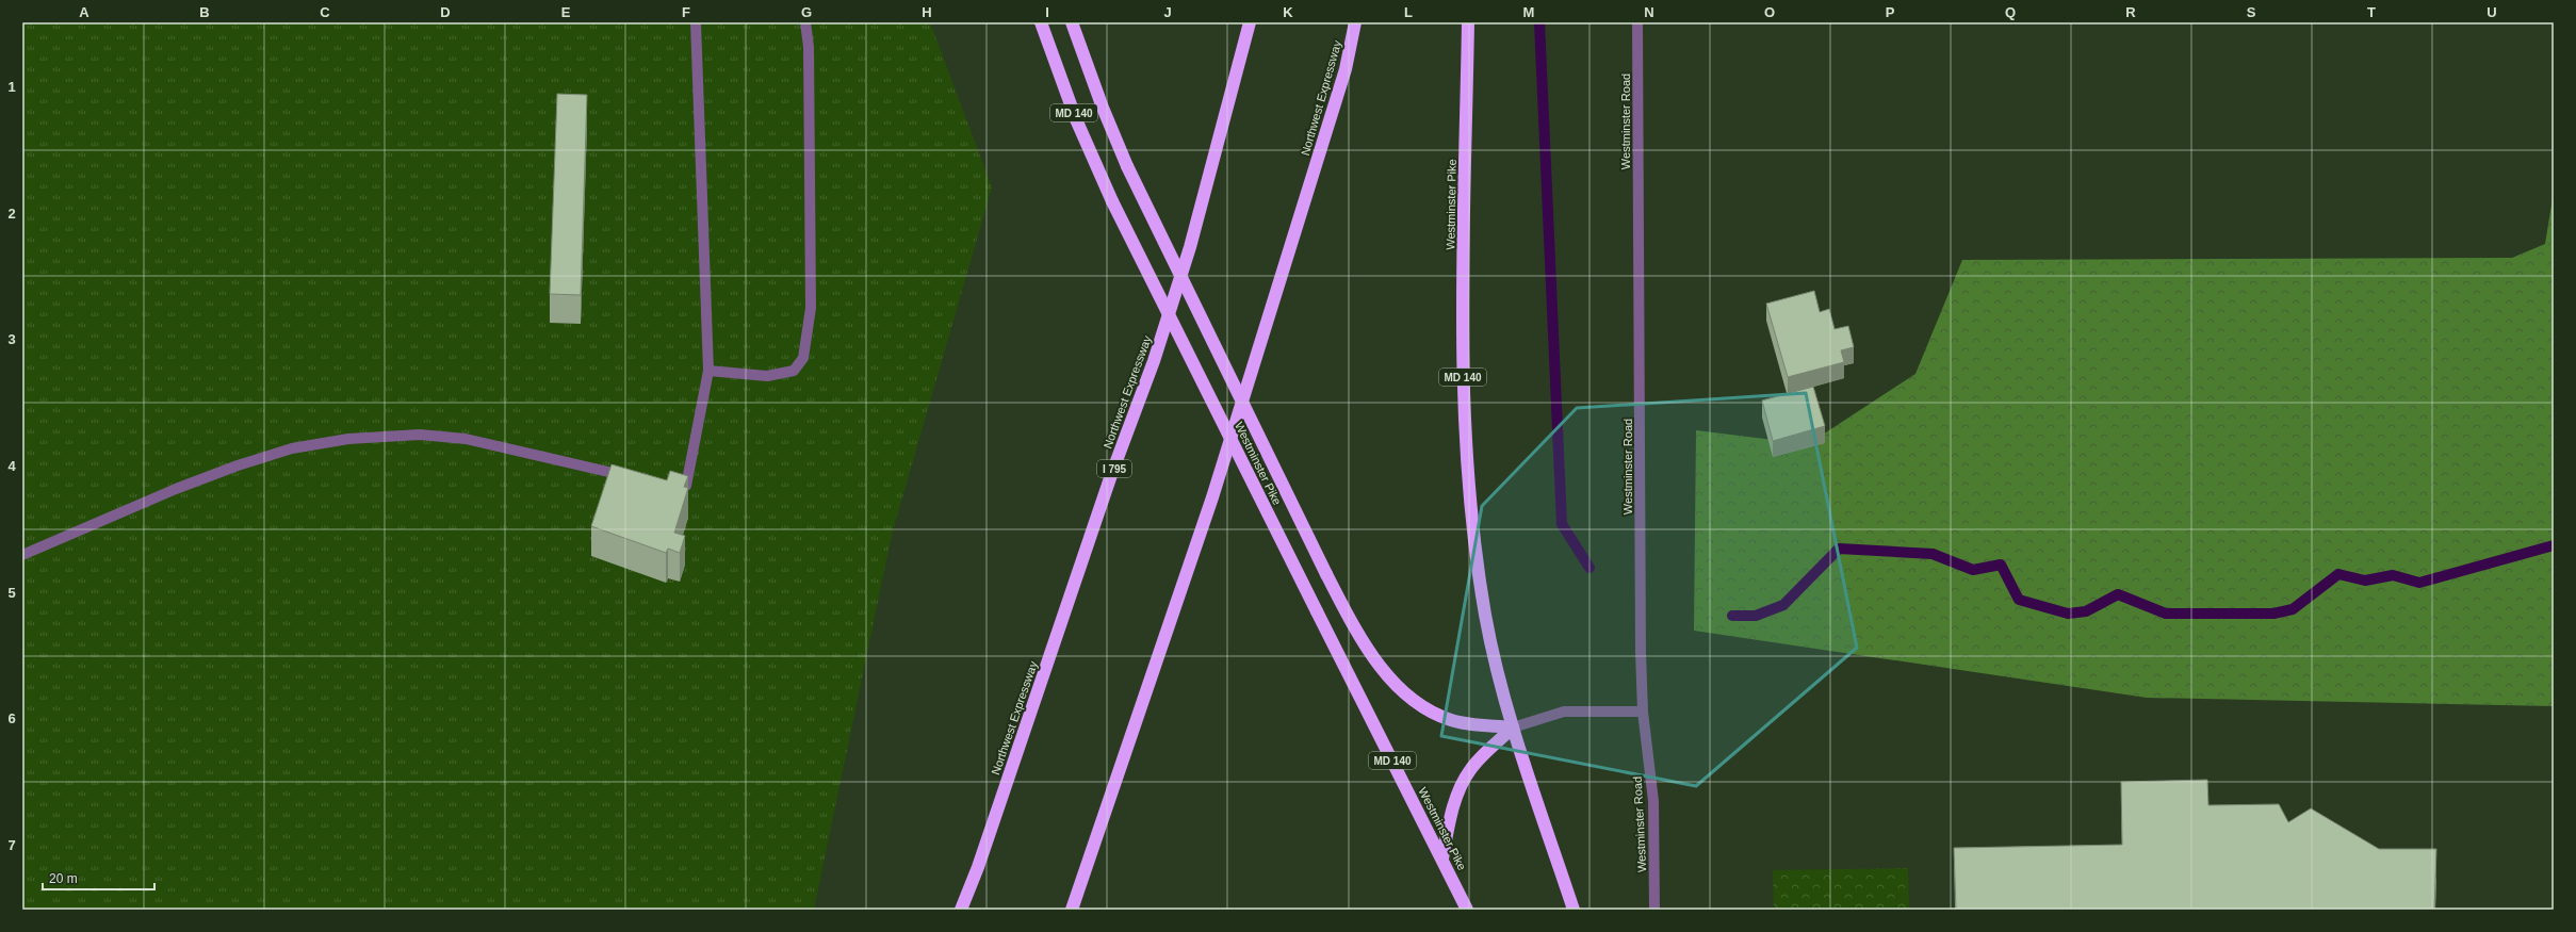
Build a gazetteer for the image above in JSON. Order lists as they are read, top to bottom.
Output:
{
  "streets": {
    "highway": [
      "Northwest Expressway",
      "MD 140",
      "Westminster Pike",
      "I 795"
    ],
    "street": ["Westminster Road"]
  },
  "scale_bar": "20 m",
  "grid": {
    "columns": [
      "A",
      "B",
      "C",
      "D",
      "E",
      "F",
      "G",
      "H",
      "I",
      "J",
      "K",
      "L",
      "M",
      "N",
      "O",
      "P",
      "Q",
      "R",
      "S",
      "T",
      "U"
    ],
    "rows": [
      "1",
      "2",
      "3",
      "4",
      "5",
      "6",
      "7"
    ]
  }
}
